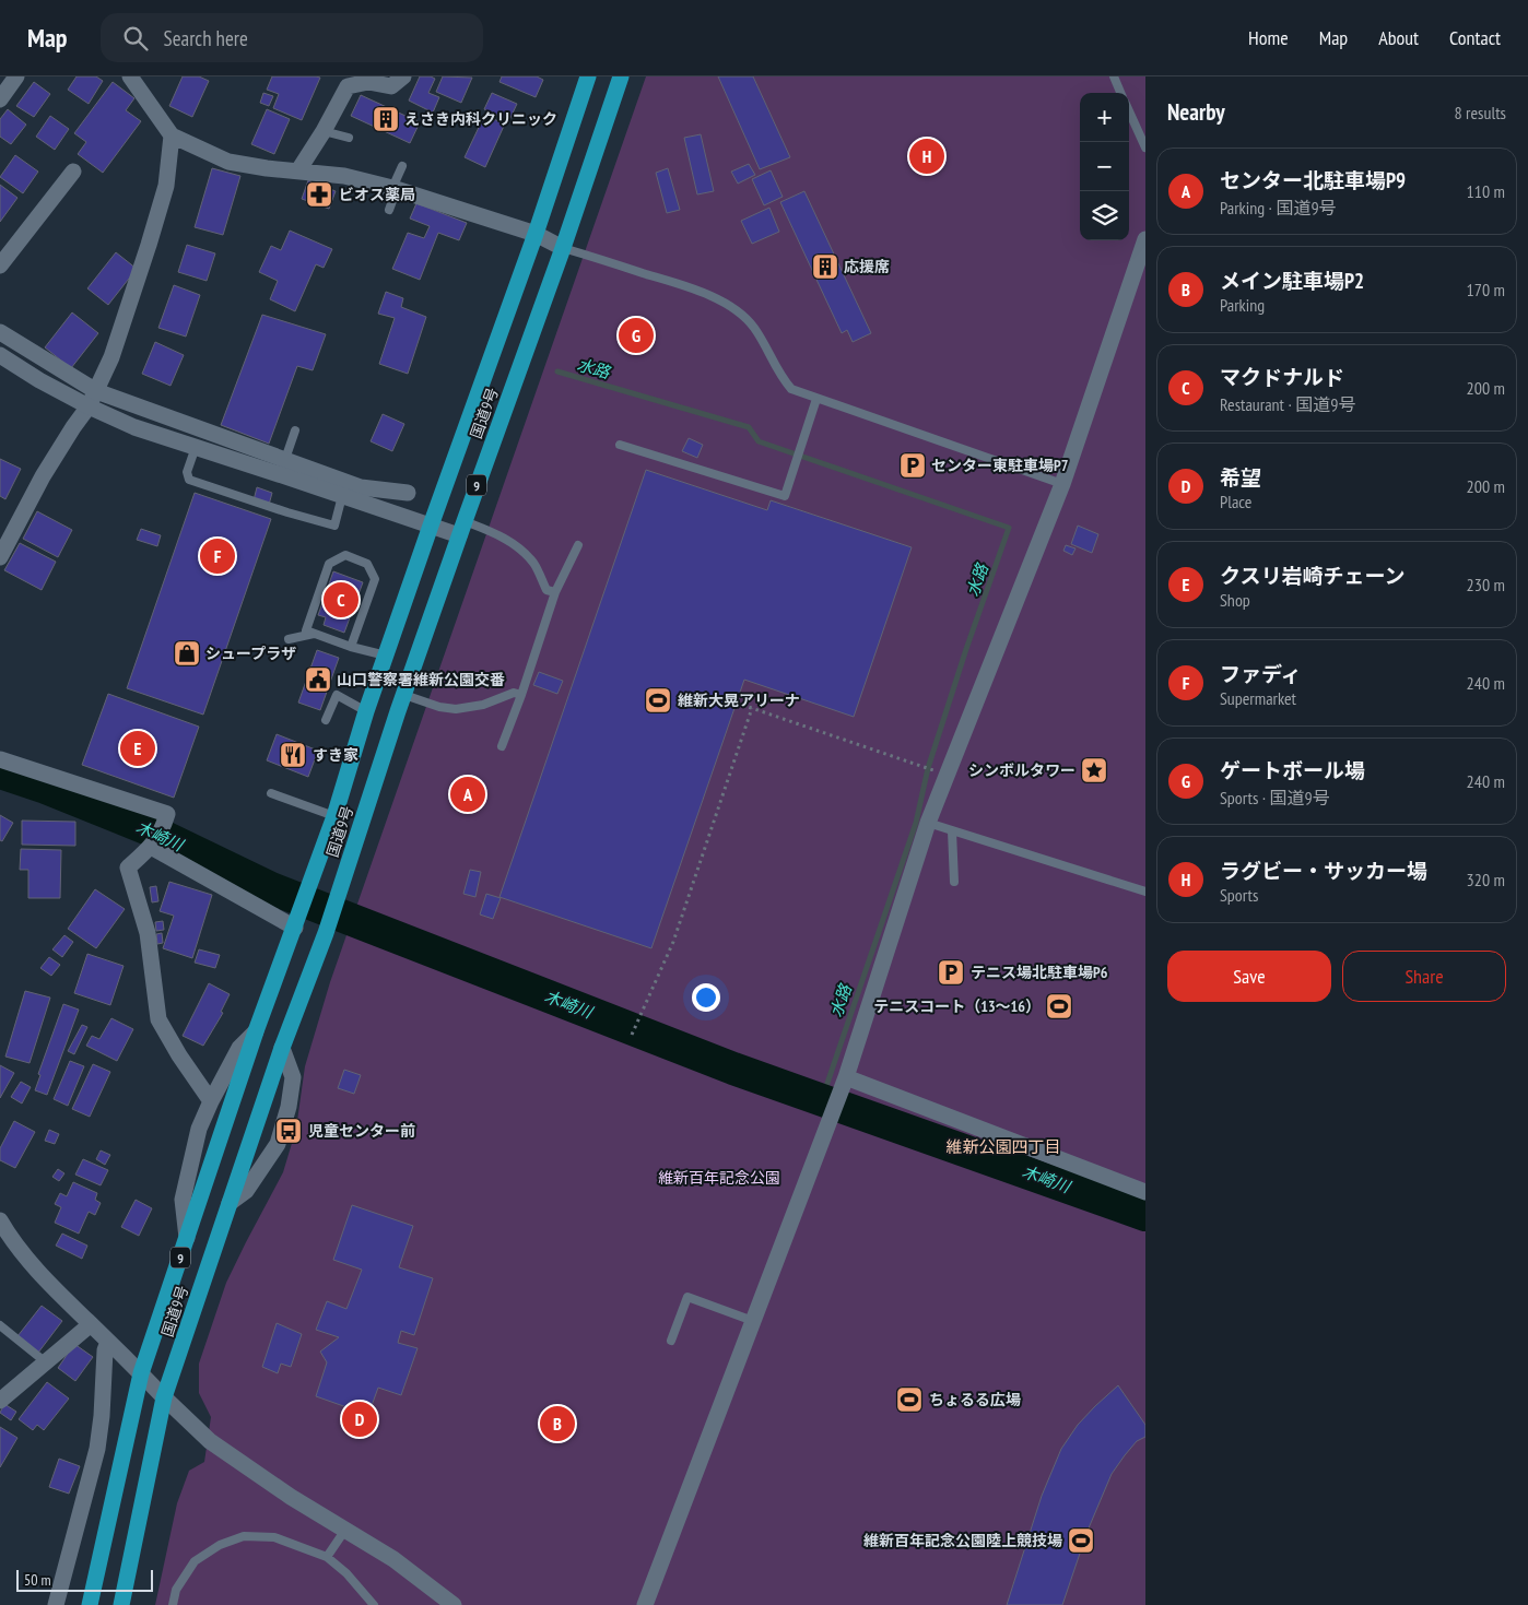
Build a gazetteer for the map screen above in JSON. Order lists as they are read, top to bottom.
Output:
{
  "streets": {
    "highway": ["国道9号", "9"]
  },
  "districts": ["維新公園四丁目"],
  "water": ["水路", "木崎川"],
  "parks": ["維新百年記念公園"],
  "places": {
    "building": ["えさき内科クリニック", "応援席"],
    "pharmacy": ["ビオス薬局"],
    "parking": ["センター東駐車場P7", "テニス場北駐車場P6"],
    "shop": ["シュープラザ"],
    "public building": ["山口警察署維新公園交番"],
    "sports": [
      "維新大晃アリーナ",
      "テニスコート（13～16）",
      "ちょるる広場",
      "維新百年記念公園陸上競技場"
    ],
    "restaurant": ["すき家"],
    "place": ["シンボルタワー"],
    "bus stop": ["児童センター前"]
  },
  "scale_bar": "50 m",
  "page": {
    "header": "Map",
    "search": "Search here",
    "nav": [
      "Home",
      "Map",
      "About",
      "Contact"
    ],
    "heading": ["Nearby", "8 results"],
    "map_buttons": ["+", "−"],
    "pins": [
      "H",
      "G",
      "F",
      "C",
      "E",
      "A",
      "D",
      "B"
    ],
    "list": [
      {
        "mark": "A",
        "name": "センター北駐車場P9",
        "note": "Parking · 国道9号",
        "value": "110 m"
      },
      {
        "mark": "B",
        "name": "メイン駐車場P2",
        "note": "Parking",
        "value": "170 m"
      },
      {
        "mark": "C",
        "name": "マクドナルド",
        "note": "Restaurant · 国道9号",
        "value": "200 m"
      },
      {
        "mark": "D",
        "name": "希望",
        "note": "Place",
        "value": "200 m"
      },
      {
        "mark": "E",
        "name": "クスリ岩崎チェーン",
        "note": "Shop",
        "value": "230 m"
      },
      {
        "mark": "F",
        "name": "ファディ",
        "note": "Supermarket",
        "value": "240 m"
      },
      {
        "mark": "G",
        "name": "ゲートボール場",
        "note": "Sports · 国道9号",
        "value": "240 m"
      },
      {
        "mark": "H",
        "name": "ラグビー・サッカー場",
        "note": "Sports",
        "value": "320 m"
      }
    ],
    "buttons": ["Save", "Share"],
    "scale": "50 m"
  }
}
